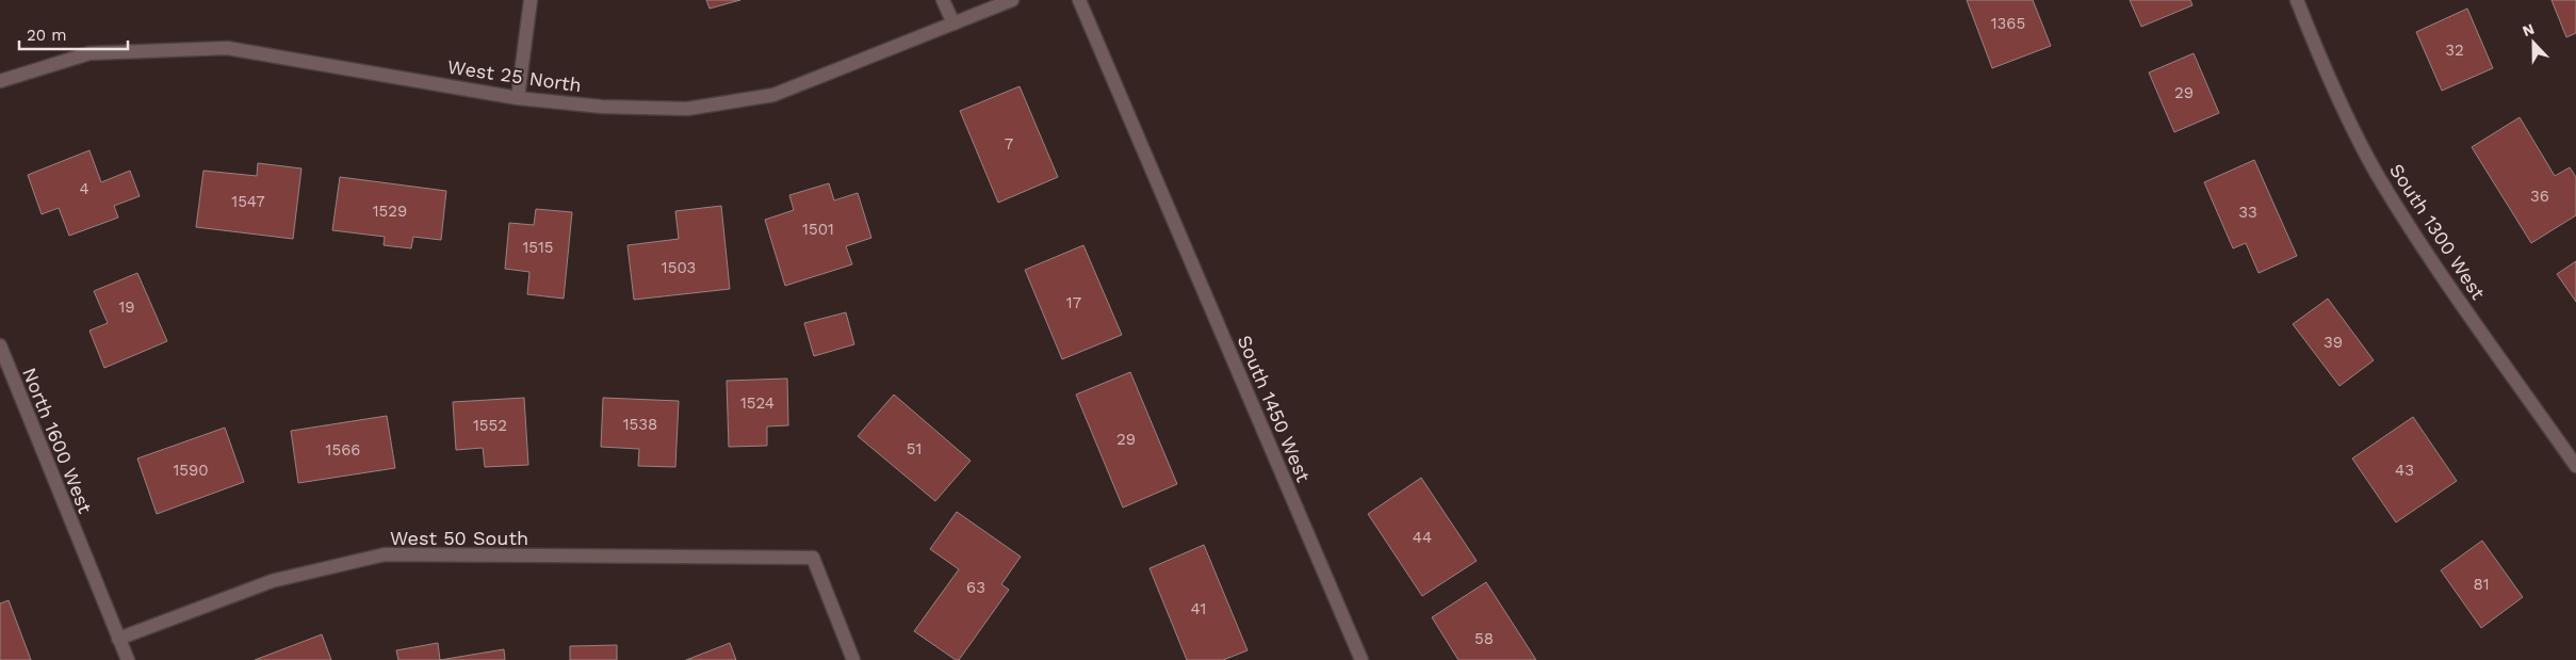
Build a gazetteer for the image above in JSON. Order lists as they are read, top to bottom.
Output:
{
  "streets": {
    "street": [
      "West 25 North",
      "South 1300 West",
      "South 1450 West",
      "North 1600 West",
      "West 50 South"
    ]
  },
  "crossings": [
    ["North 1600 West", "West 50 South"]
  ],
  "house_numbers": [
    "1365",
    "32",
    "29",
    "7",
    "4",
    "36",
    "1547",
    "1529",
    "33",
    "1501",
    "1515",
    "1503",
    "17",
    "19",
    "39",
    "1524",
    "1538",
    "1552",
    "29",
    "51",
    "1566",
    "1590",
    "43",
    "44",
    "81",
    "63",
    "41",
    "58"
  ],
  "scale_bar": "20 m",
  "north": "top"
}
